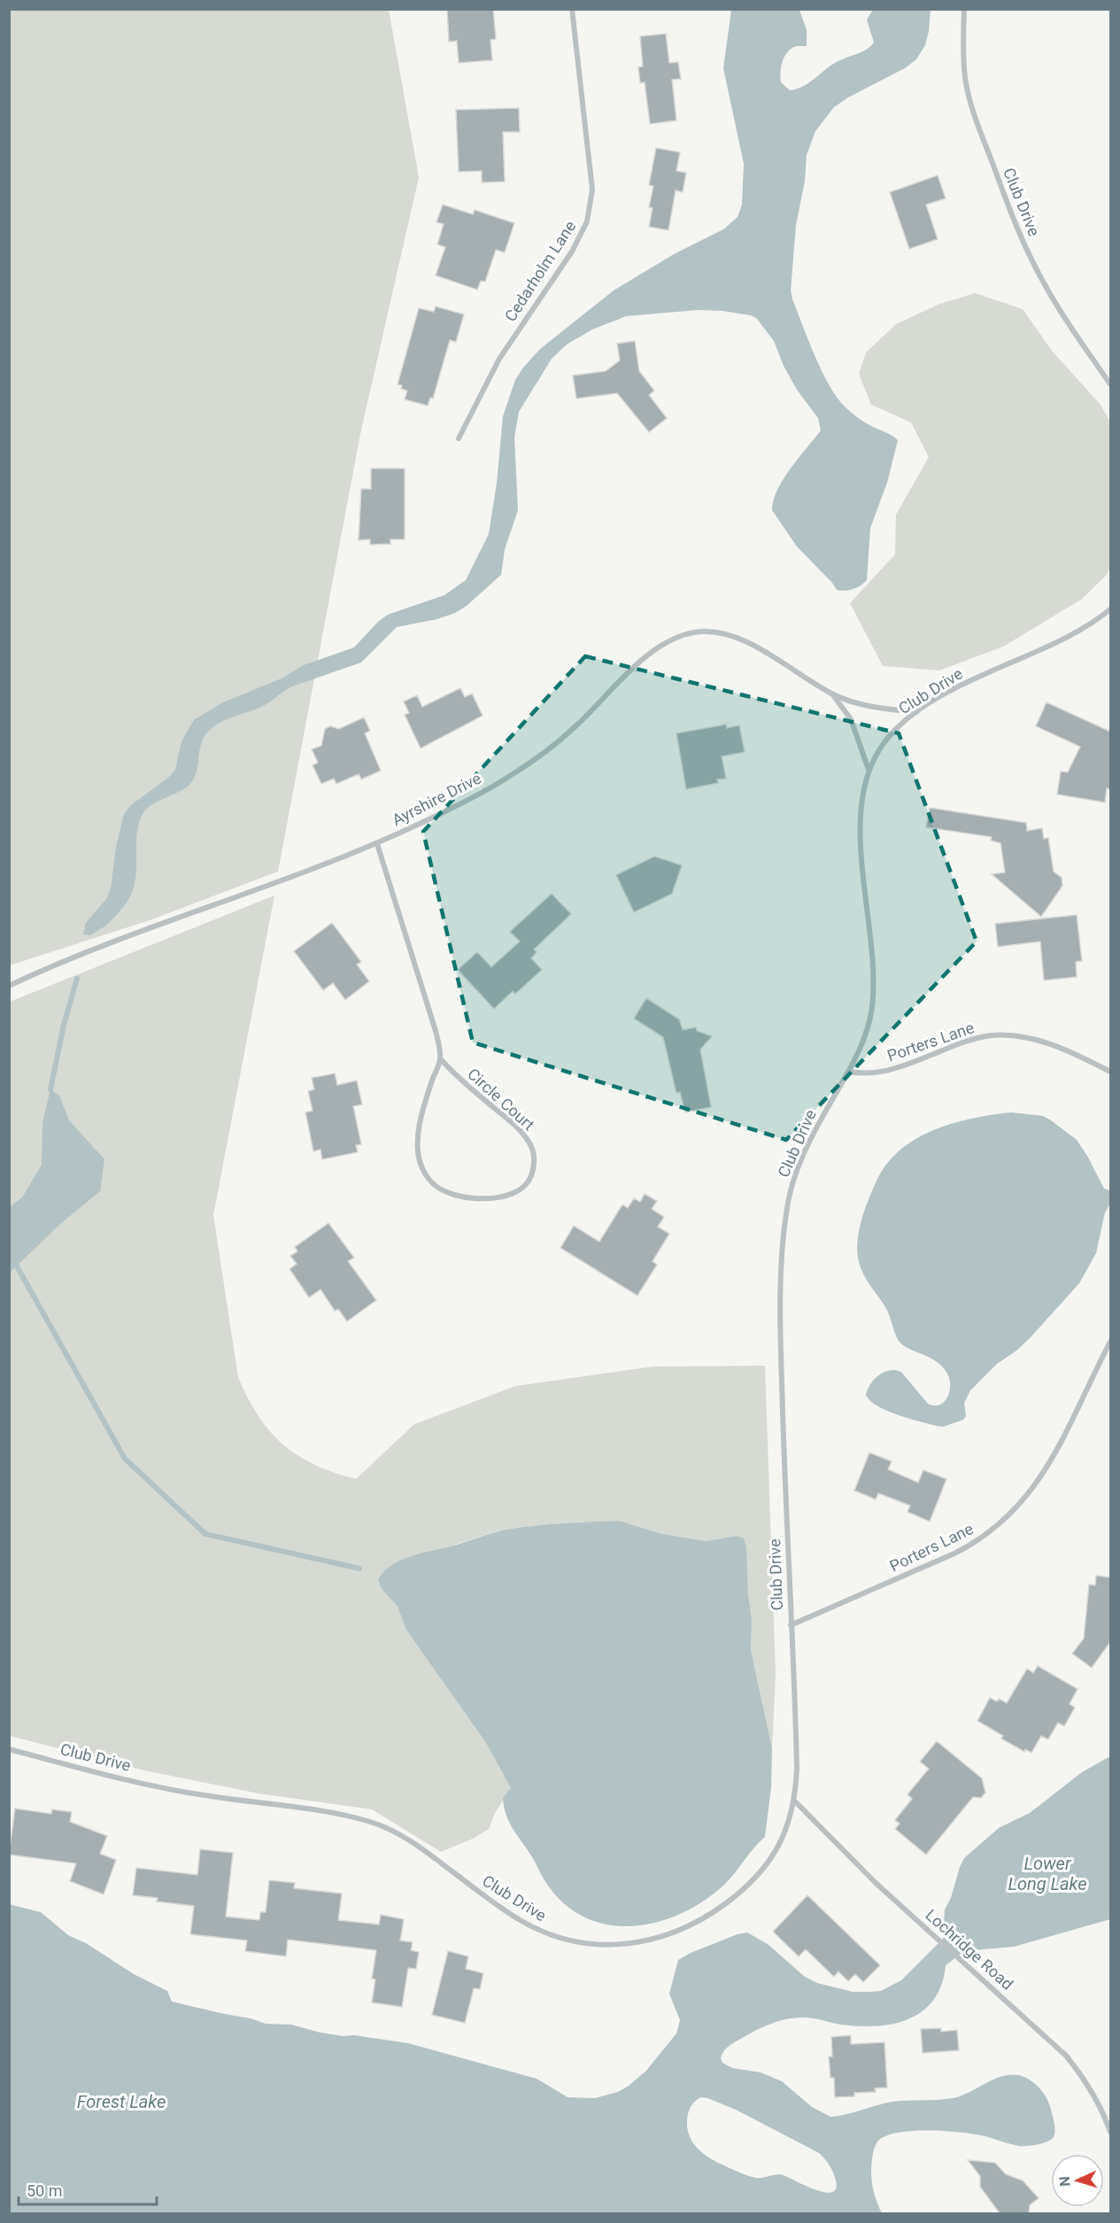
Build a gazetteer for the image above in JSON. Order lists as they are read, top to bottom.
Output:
{
  "streets": {
    "street": [
      "Club Drive",
      "Cedarholm Lane",
      "Ayrshire Drive",
      "Porters Lane",
      "Circle Court",
      "Lochridge Road"
    ]
  },
  "crossings": [
    ["Club Drive", "Ayrshire Drive"],
    ["Club Drive", "Porters Lane"],
    ["Club Drive", "Lochridge Road"]
  ],
  "water": ["Lower Long Lake", "Forest Lake"],
  "scale_bar": "50 m",
  "north": "left"
}
